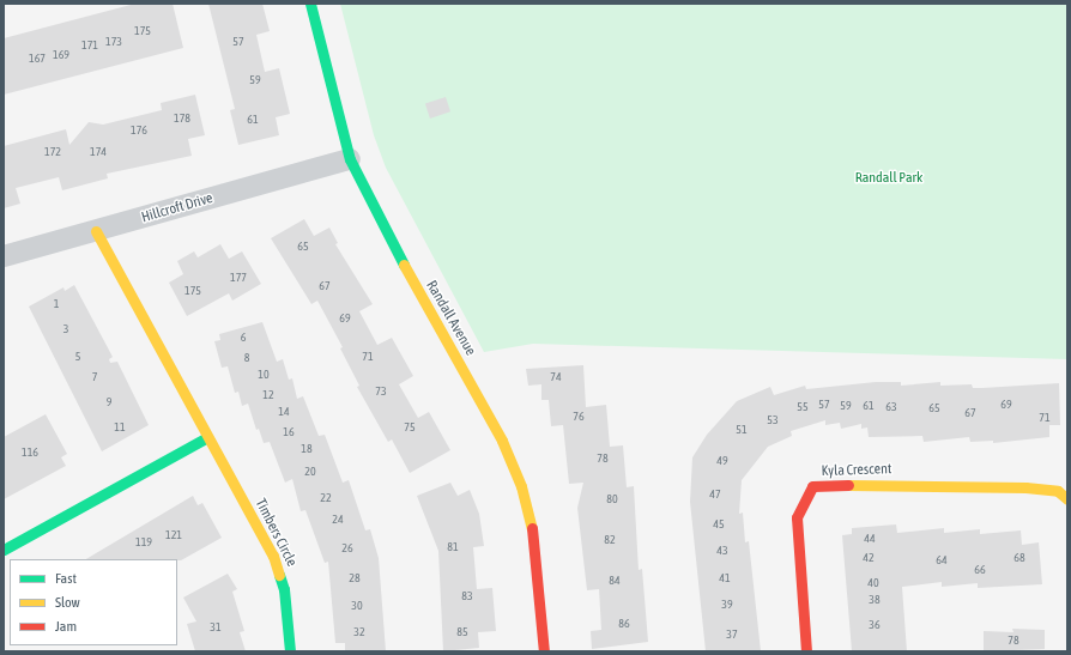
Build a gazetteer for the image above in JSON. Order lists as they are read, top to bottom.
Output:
{
  "streets": {
    "street": [
      "Hillcroft Drive",
      "Randall Avenue",
      "Kyla Crescent",
      "Timbers Circle"
    ]
  },
  "crossings": [
    ["Hillcroft Drive", "Randall Avenue"],
    ["Hillcroft Drive", "Timbers Circle"]
  ],
  "parks": ["Randall Park"],
  "house_numbers": [
    "175",
    "173",
    "57",
    "171",
    "169",
    "167",
    "59",
    "178",
    "61",
    "176",
    "172",
    "174",
    "65",
    "177",
    "67",
    "175",
    "1",
    "69",
    "3",
    "6",
    "5",
    "71",
    "8",
    "10",
    "7",
    "74",
    "73",
    "12",
    "9",
    "57",
    "69",
    "59",
    "61",
    "55",
    "63",
    "65",
    "14",
    "67",
    "76",
    "71",
    "53",
    "11",
    "75",
    "51",
    "16",
    "18",
    "116",
    "78",
    "49",
    "20",
    "47",
    "22",
    "80",
    "24",
    "45",
    "121",
    "44",
    "82",
    "119",
    "81",
    "26",
    "43",
    "42",
    "68",
    "64",
    "66",
    "28",
    "41",
    "84",
    "40",
    "83",
    "38",
    "39",
    "30",
    "86",
    "36",
    "31",
    "32",
    "85",
    "37",
    "78"
  ],
  "legend": ["Fast", "Slow", "Jam"]
}
